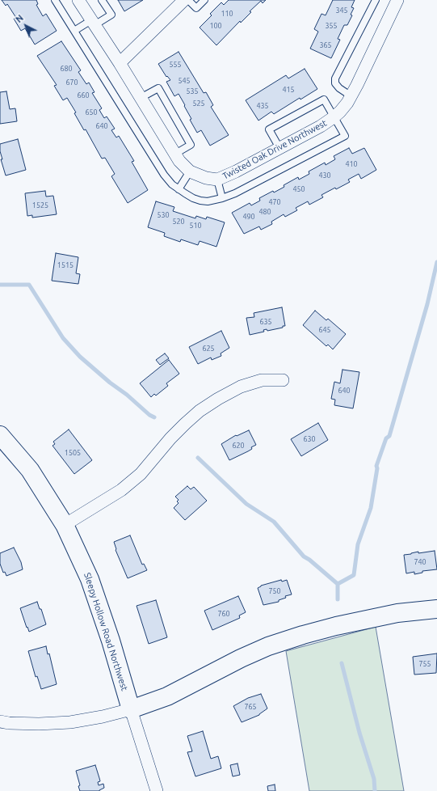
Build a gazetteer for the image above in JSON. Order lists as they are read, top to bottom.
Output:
{
  "streets": {
    "street": ["Twisted Oak Drive Northwest", "Sleepy Hollow Road Northwest"]
  },
  "house_numbers": [
    "345",
    "110",
    "100",
    "355",
    "365",
    "555",
    "680",
    "545",
    "670",
    "415",
    "535",
    "660",
    "525",
    "435",
    "650",
    "640",
    "410",
    "430",
    "450",
    "470",
    "1525",
    "480",
    "530",
    "490",
    "520",
    "510",
    "1515",
    "635",
    "645",
    "625",
    "640",
    "630",
    "620",
    "1505",
    "740",
    "750",
    "760",
    "755",
    "765"
  ],
  "north": "top left"
}
